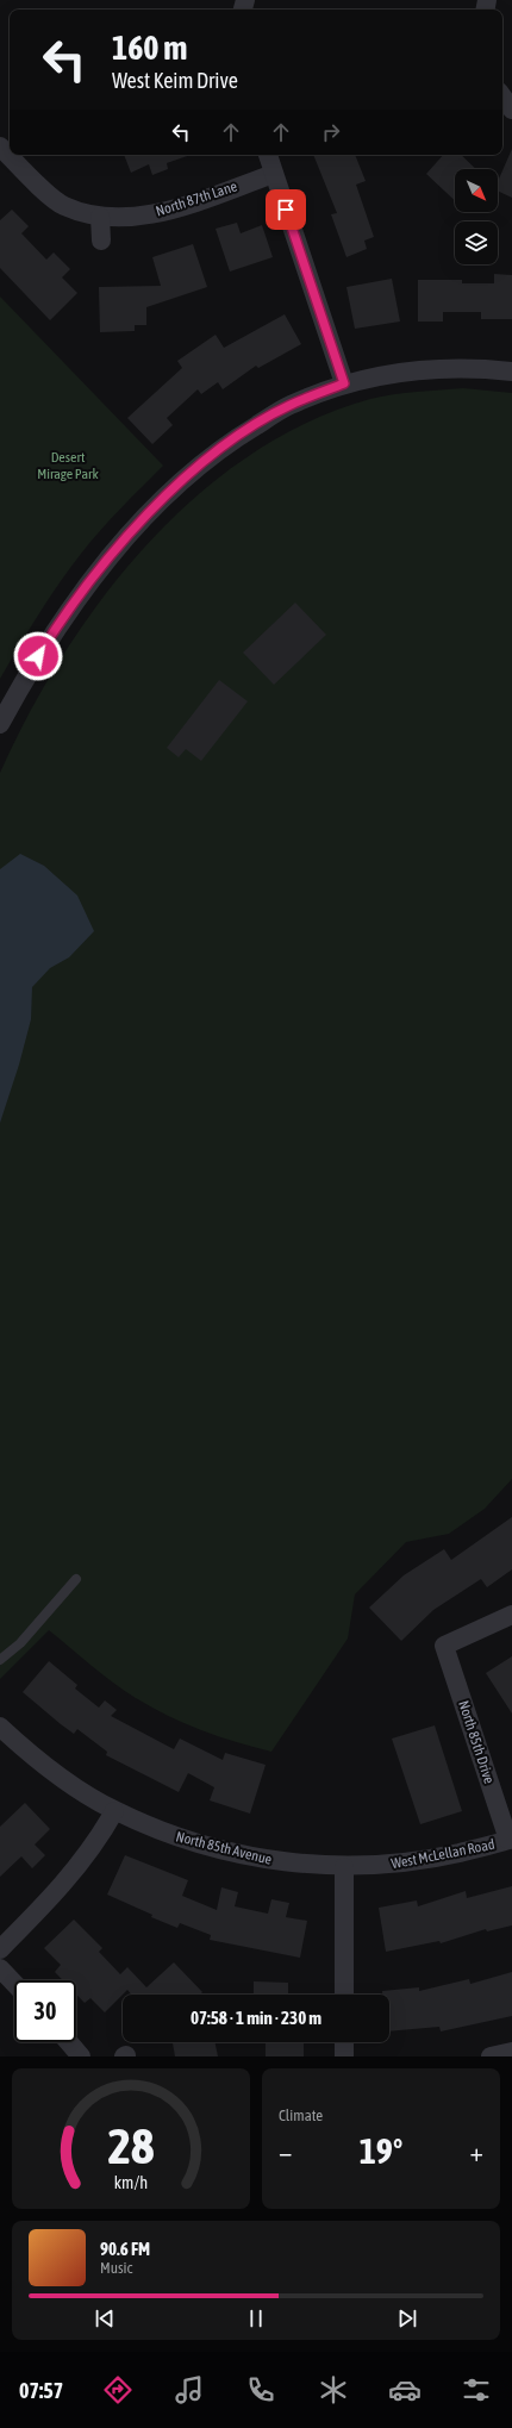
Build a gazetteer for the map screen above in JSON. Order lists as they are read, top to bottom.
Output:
{
  "streets": {
    "street": [
      "North 87th Lane",
      "North 85th Drive",
      "North 85th Avenue",
      "West McLellan Road"
    ]
  },
  "crossings": [
    ["North 85th Drive", "West McLellan Road"],
    ["North 85th Avenue", "West McLellan Road"]
  ],
  "parks": ["Desert Mirage Park"],
  "north": "bottom right",
  "page": {
    "turn": ["160 m", "West Keim Drive"],
    "limit": "30",
    "trip": "07:58 · 1 min · 230 m",
    "tile": "Climate",
    "heat": ["−", "19°", "+"],
    "song": ["90.6 FM", "Music"],
    "tabs": "07:57",
    "gauge": ["28", "km/h"]
  }
}
